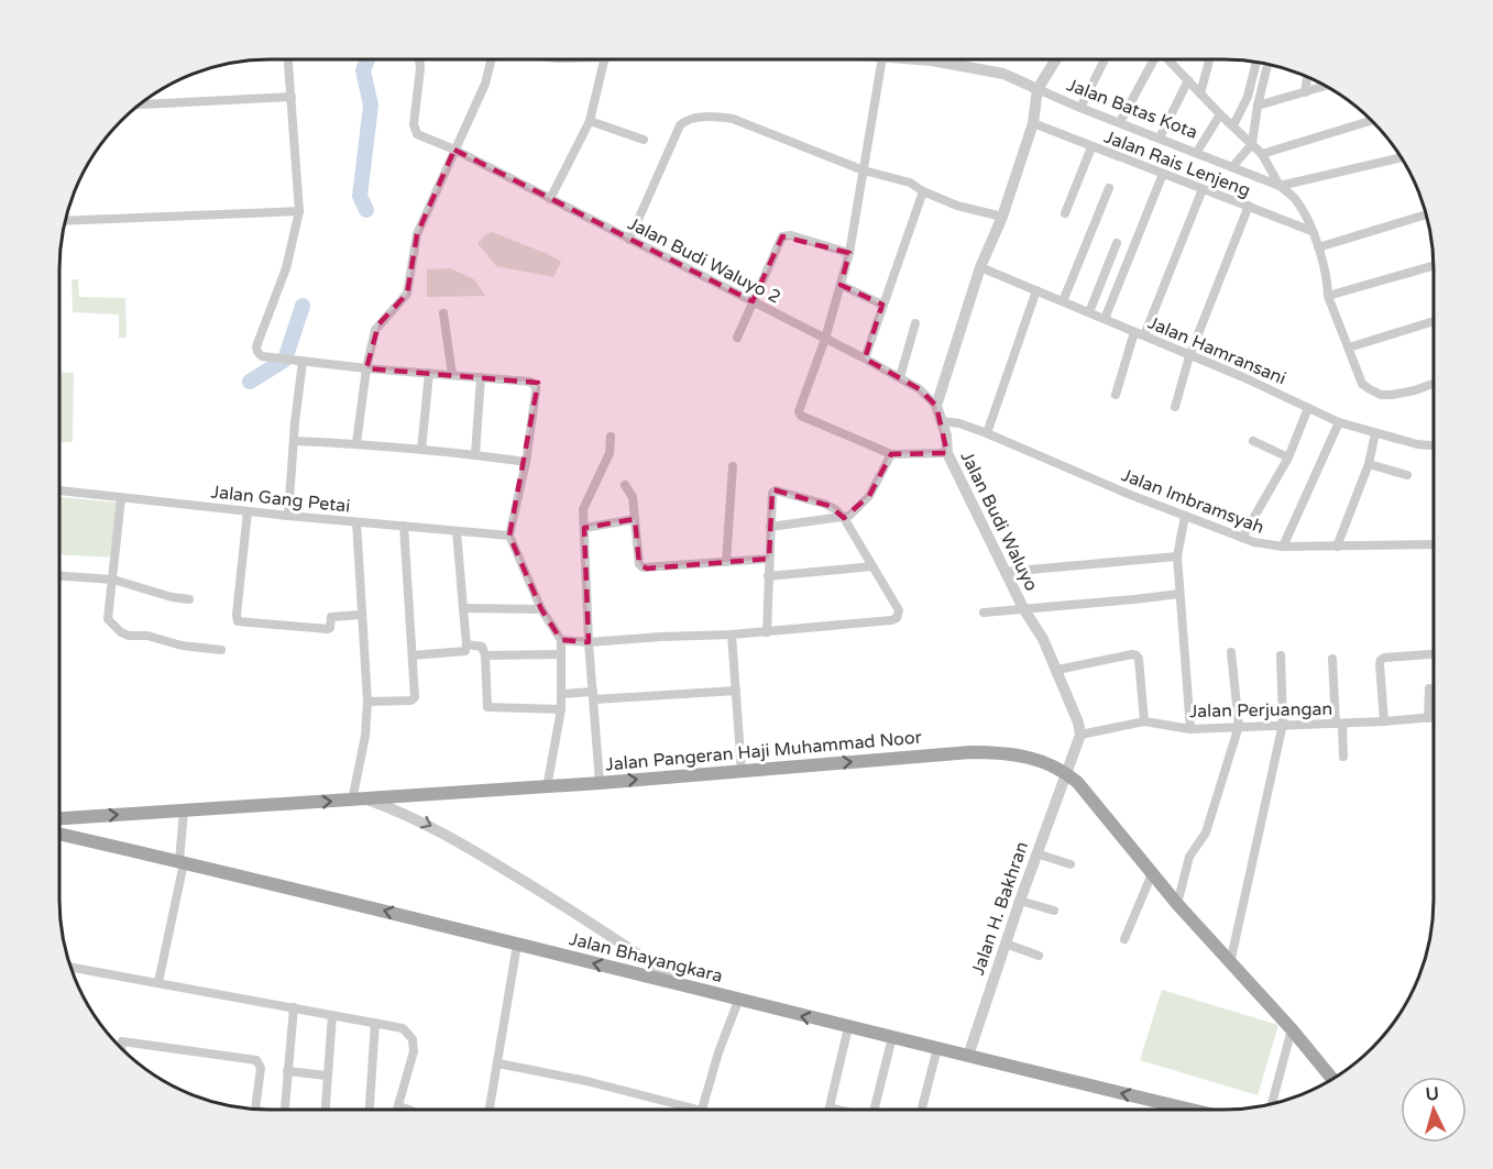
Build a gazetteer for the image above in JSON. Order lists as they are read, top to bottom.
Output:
{
  "streets": {
    "main road": ["Jalan Pangeran Haji Muhammad Noor", "Jalan Bhayangkara"],
    "street": [
      "Jalan Batas Kota",
      "Jalan Rais Lenjeng",
      "Jalan Budi Waluyo 2",
      "Jalan Hamransani",
      "Jalan Gang Petai",
      "Jalan Imbramsyah",
      "Jalan Budi Waluyo",
      "Jalan Perjuangan",
      "Jalan H. Bakhran"
    ]
  },
  "crossings": [
    ["Jalan Batas Kota", "Jalan Rais Lenjeng"],
    ["Jalan Budi Waluyo 2", "Jalan Budi Waluyo"],
    ["Jalan Imbramsyah", "Jalan Budi Waluyo"],
    ["Jalan Budi Waluyo", "Jalan Perjuangan"],
    ["Jalan Pangeran Haji Muhammad Noor", "Jalan H. Bakhran"],
    ["Jalan H. Bakhran", "Jalan Bhayangkara"]
  ],
  "one_way": ["Jalan Pangeran Haji Muhammad Noor", "Jalan Bhayangkara"],
  "north": "top"
}
